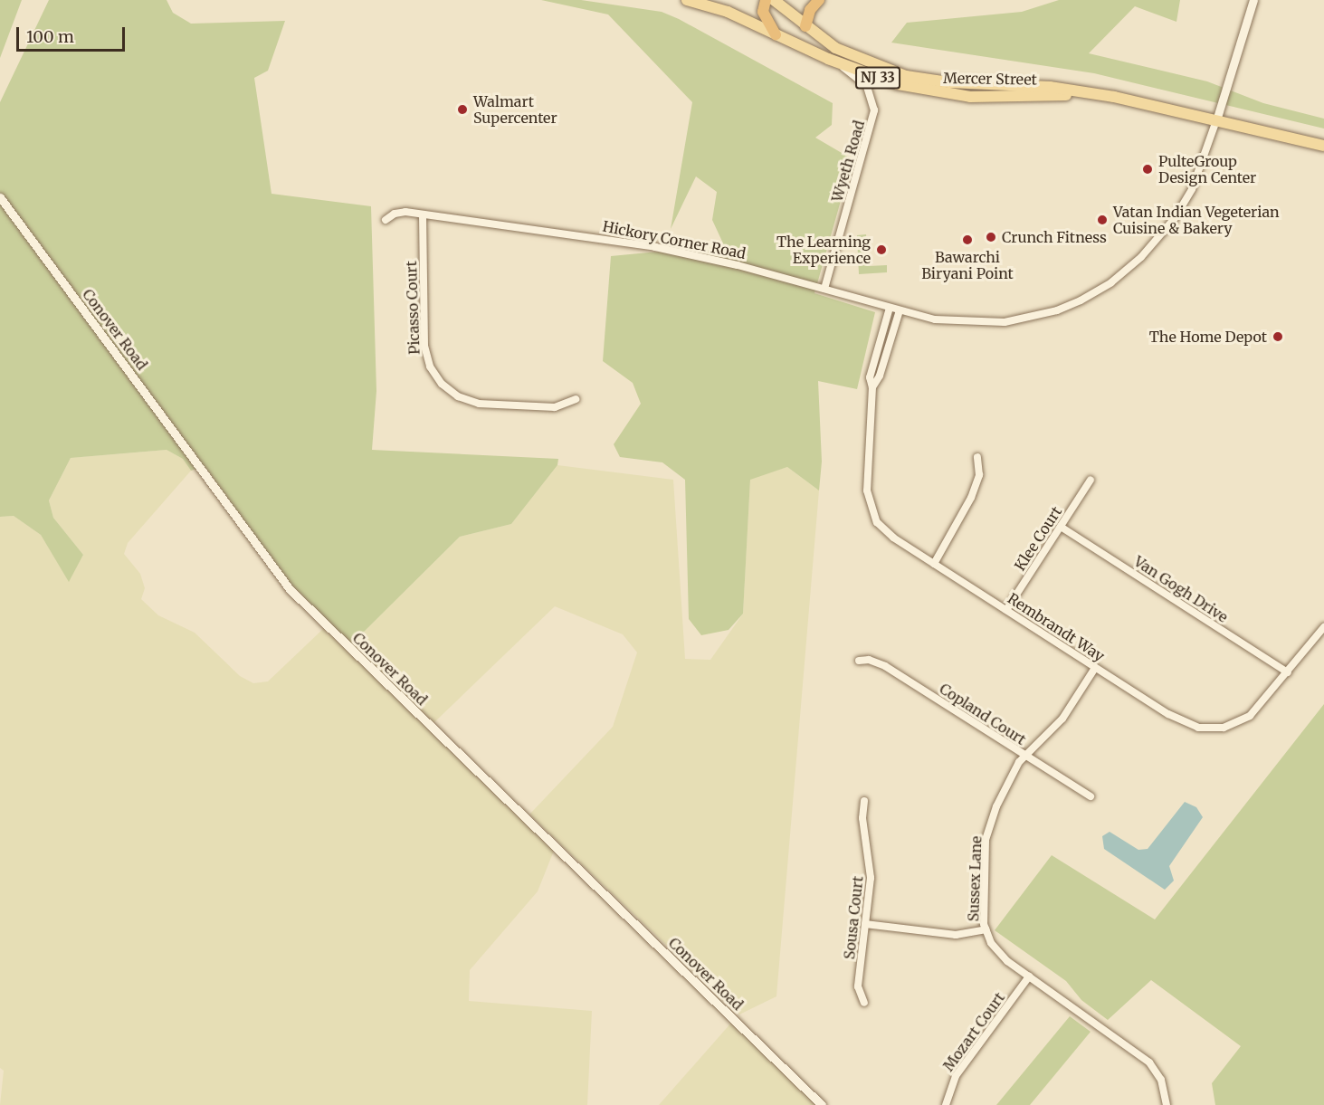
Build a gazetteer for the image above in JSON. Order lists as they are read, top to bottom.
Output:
{
  "streets": {
    "main road": ["NJ 33", "Mercer Street"],
    "street": [
      "Wyeth Road",
      "Hickory Corner Road",
      "Picasso Court",
      "Conover Road",
      "Klee Court",
      "Van Gogh Drive",
      "Rembrandt Way",
      "Copland Court",
      "Sussex Lane",
      "Sousa Court",
      "Mozart Court"
    ]
  },
  "crossings": [
    ["Mercer Street", "Wyeth Road"],
    ["Mercer Street", "Hickory Corner Road"],
    ["Wyeth Road", "Hickory Corner Road"],
    ["Hickory Corner Road", "Picasso Court"],
    ["Hickory Corner Road", "Rembrandt Way"],
    ["Klee Court", "Van Gogh Drive"],
    ["Klee Court", "Rembrandt Way"],
    ["Van Gogh Drive", "Rembrandt Way"],
    ["Rembrandt Way", "Sussex Lane"],
    ["Copland Court", "Sussex Lane"],
    ["Sussex Lane", "Mozart Court"]
  ],
  "places": [
    "Walmart Supercenter",
    "PulteGroup Design Center",
    "Vatan Indian Vegeterian Cuisine & Bakery",
    "Crunch Fitness",
    "Bawarchi Biryani Point",
    "The Learning Experience",
    "The Home Depot"
  ],
  "scale_bar": "100 m"
}
